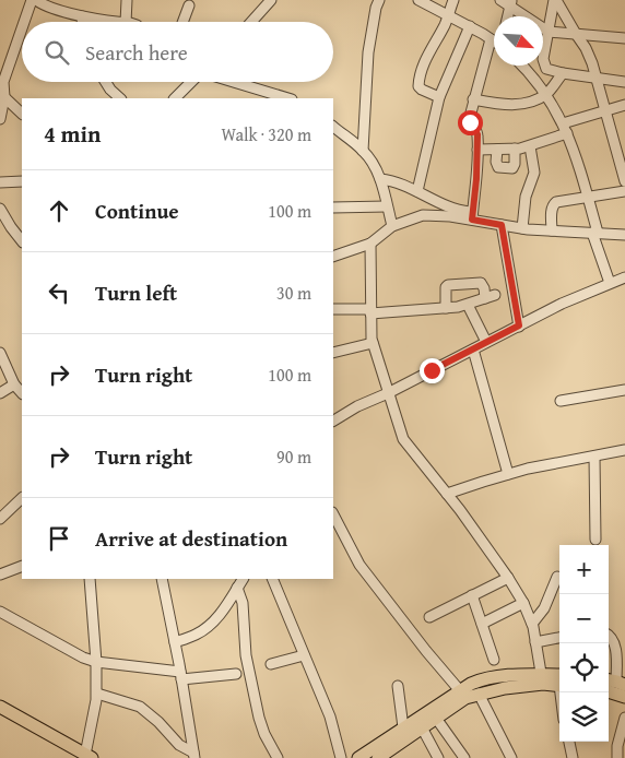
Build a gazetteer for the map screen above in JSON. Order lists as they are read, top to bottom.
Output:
{
  "north": "bottom right",
  "page": {
    "search": "Search here",
    "heading": ["4 min", "Walk · 320 m"],
    "list": [
      ["Continue", "100 m"],
      ["Turn left", "30 m"],
      ["Turn right", "100 m"],
      ["Turn right", "90 m"],
      "Arrive at destination"
    ],
    "map_buttons": ["+", "−"]
  }
}
